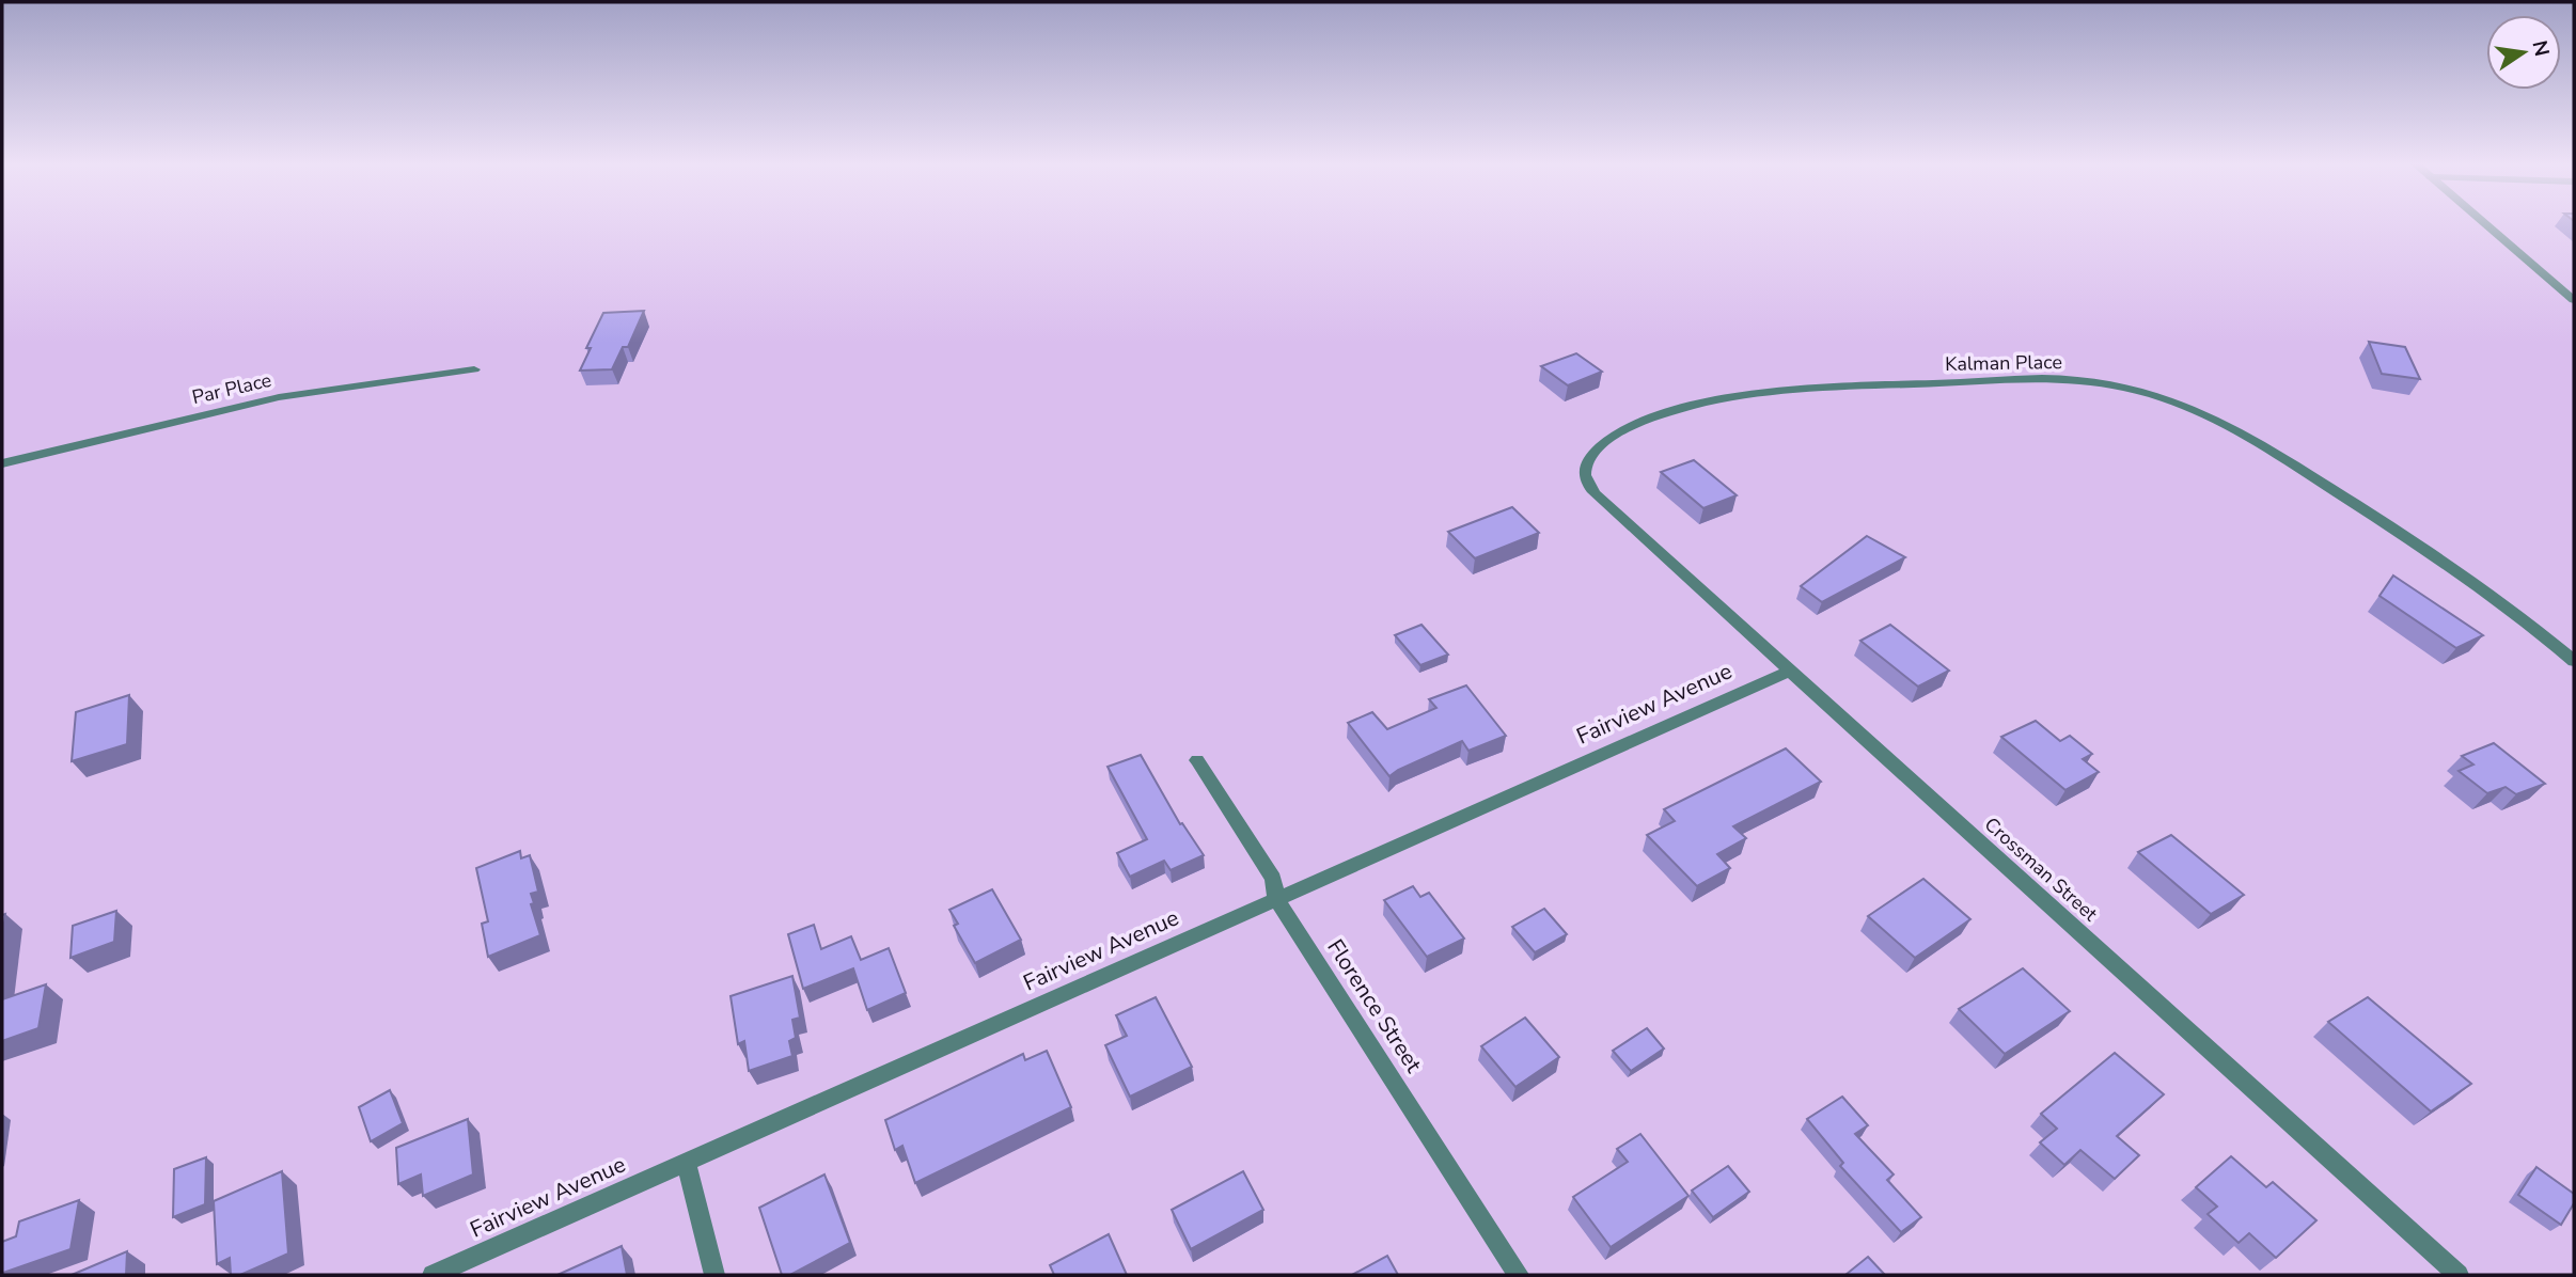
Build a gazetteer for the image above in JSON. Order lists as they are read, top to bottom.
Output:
{
  "streets": {
    "street": [
      "Kalman Place",
      "Par Place",
      "Fairview Avenue",
      "Crossman Street",
      "Florence Street"
    ]
  },
  "crossings": [
    ["Kalman Place", "Crossman Street"],
    ["Fairview Avenue", "Crossman Street"],
    ["Fairview Avenue", "Florence Street"]
  ],
  "north": "right"
}
